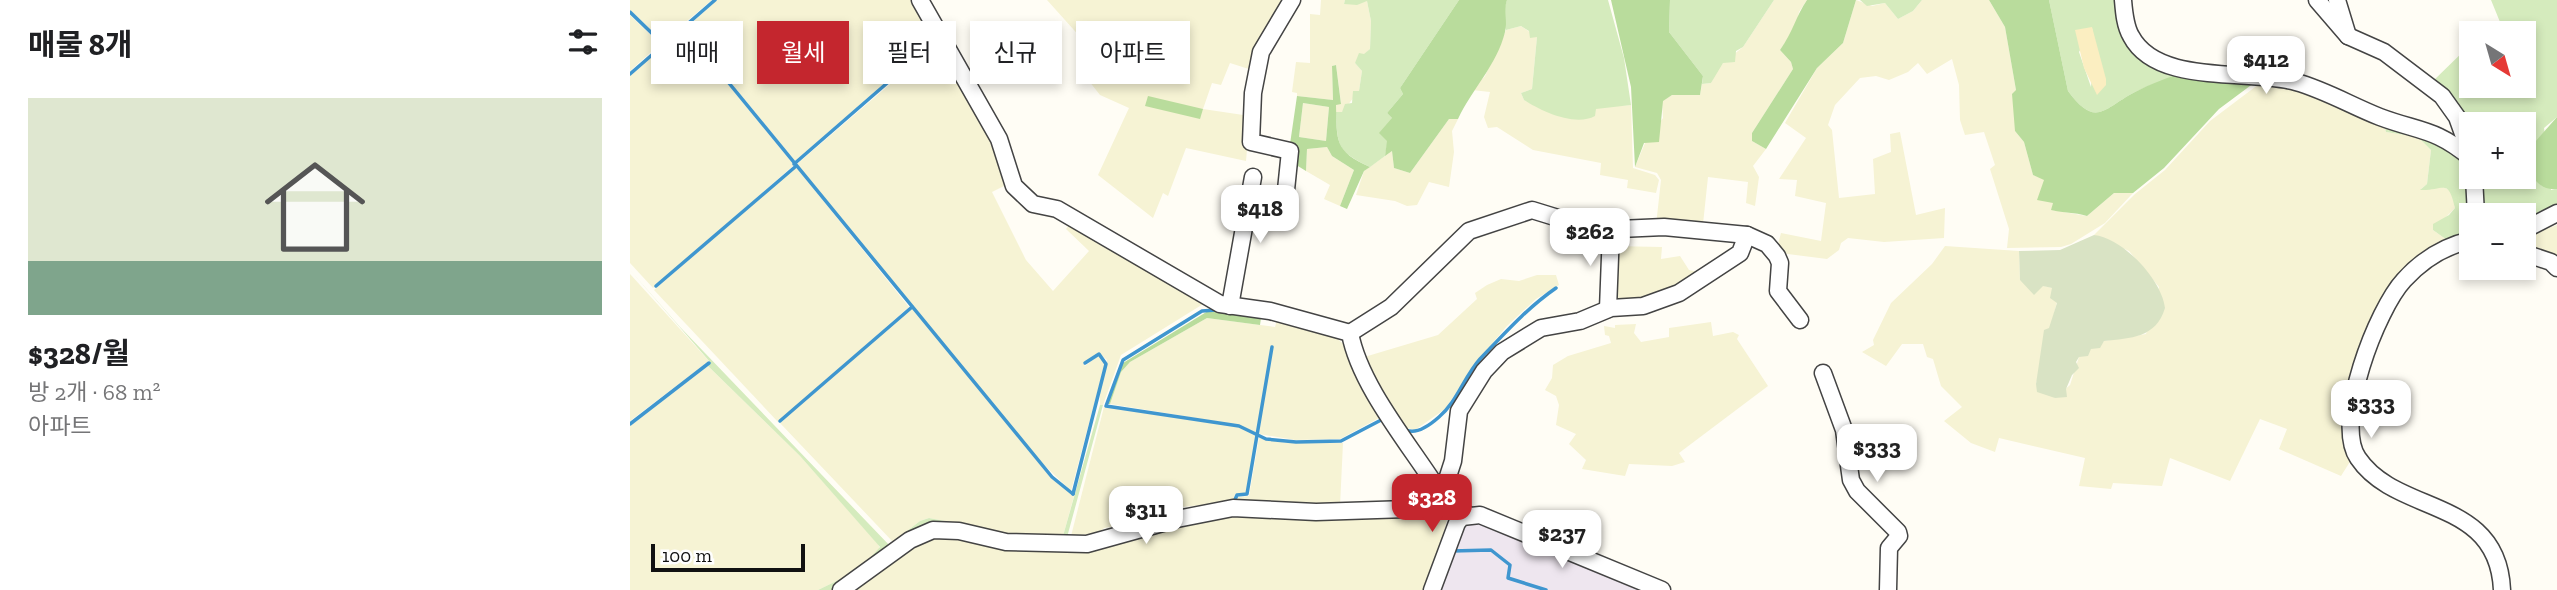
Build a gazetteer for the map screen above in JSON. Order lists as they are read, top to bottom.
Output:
{
  "scale_bar": "100 m",
  "north": "bottom right",
  "page": {
    "heading": "매물 8개",
    "map_buttons": ["+", "−"],
    "chip": [
      "매매",
      "월세",
      "필터",
      "신규",
      "아파트"
    ],
    "price": [
      "$412",
      "$418",
      "$262",
      "$333",
      "$333",
      "$328",
      "$311",
      "$237"
    ],
    "list": [
      {
        "name": "$328/월",
        "note": "방 2개 · 68 m² · 아파트"
      }
    ],
    "scale": "100 m"
  }
}
